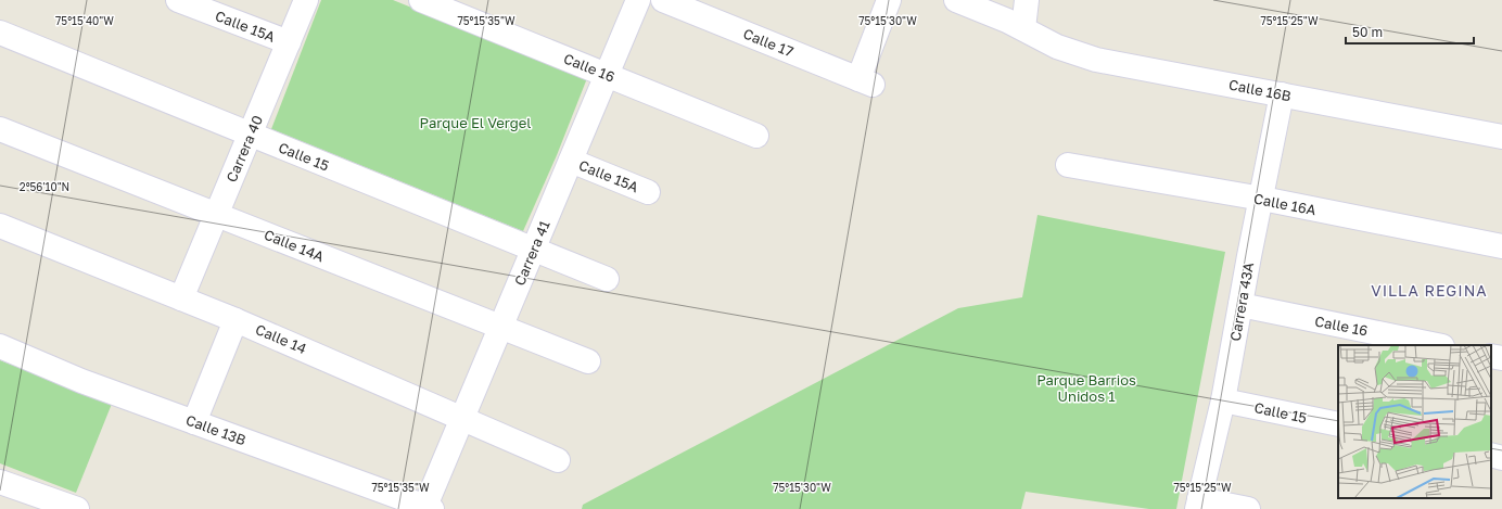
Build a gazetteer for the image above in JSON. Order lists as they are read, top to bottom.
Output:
{
  "streets": {
    "street": [
      "Calle 15A",
      "Calle 17",
      "Calle 16",
      "Calle 16B",
      "Carrera 40",
      "Calle 15",
      "Calle 16A",
      "Calle 14A",
      "Carrera 41",
      "Carrera 43A",
      "Calle 14",
      "Calle 13B"
    ]
  },
  "crossings": [
    ["Calle 15A", "Carrera 40"],
    ["Calle 15A", "Carrera 41"],
    ["Calle 16", "Carrera 41"],
    ["Calle 16", "Carrera 43A"],
    ["Calle 16B", "Carrera 43A"],
    ["Carrera 40", "Calle 15"],
    ["Carrera 40", "Calle 14A"],
    ["Carrera 40", "Calle 14"],
    ["Calle 15", "Carrera 41"],
    ["Calle 15", "Carrera 43A"],
    ["Calle 16A", "Carrera 43A"],
    ["Calle 14A", "Carrera 41"],
    ["Carrera 41", "Calle 14"],
    ["Carrera 41", "Calle 13B"]
  ],
  "districts": ["VILLA REGINA"],
  "parks": ["Parque El Vergel", "Parque Barrios Unidos 1"],
  "scale_bar": "50 m",
  "coordinates": [
    "75°15'35\"W",
    "75°15'30\"W",
    "75°15'25\"W",
    "75°15'40\"W",
    "2°56'10\"N"
  ]
}
